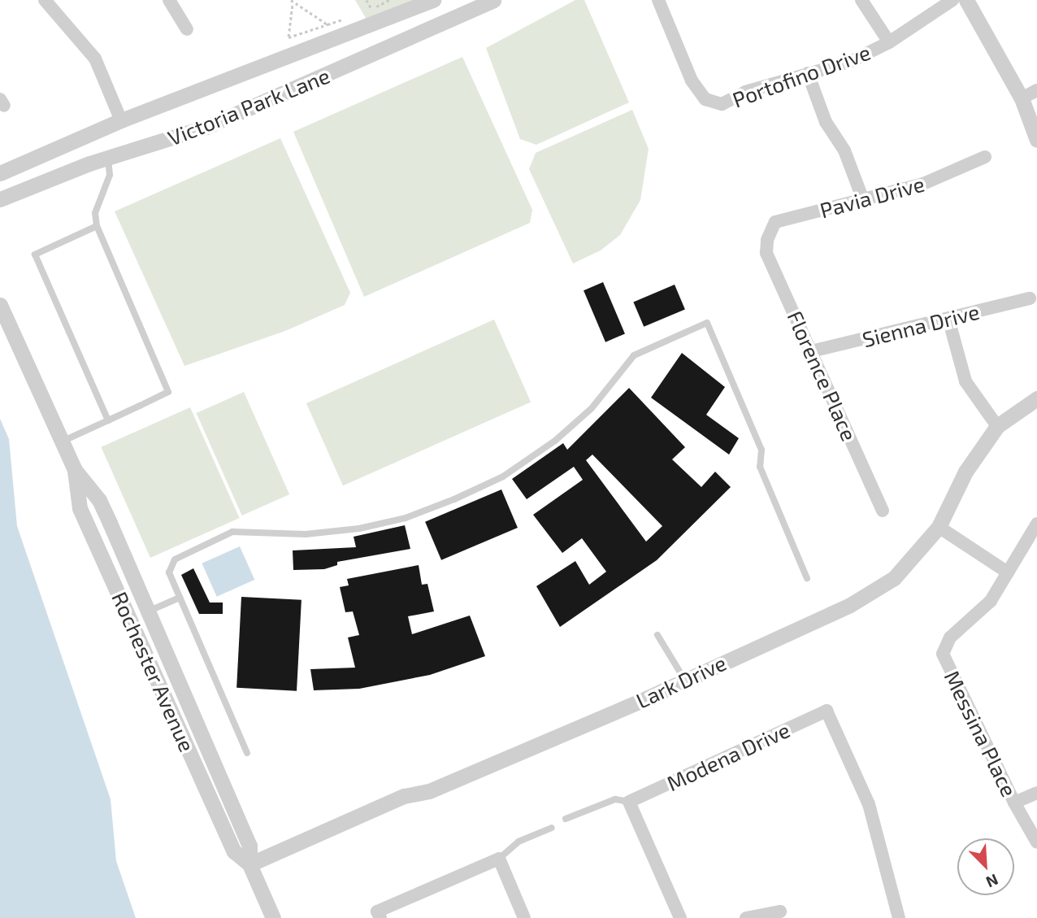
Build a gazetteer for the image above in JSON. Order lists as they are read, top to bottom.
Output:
{
  "streets": {
    "street": [
      "Portofino Drive",
      "Victoria Park Lane",
      "Pavia Drive",
      "Sienna Drive",
      "Florence Place",
      "Rochester Avenue",
      "Lark Drive",
      "Messina Place",
      "Modena Drive"
    ]
  },
  "crossings": [
    ["Pavia Drive", "Florence Place"],
    ["Sienna Drive", "Florence Place"],
    ["Rochester Avenue", "Lark Drive"]
  ],
  "north": "bottom right"
}
